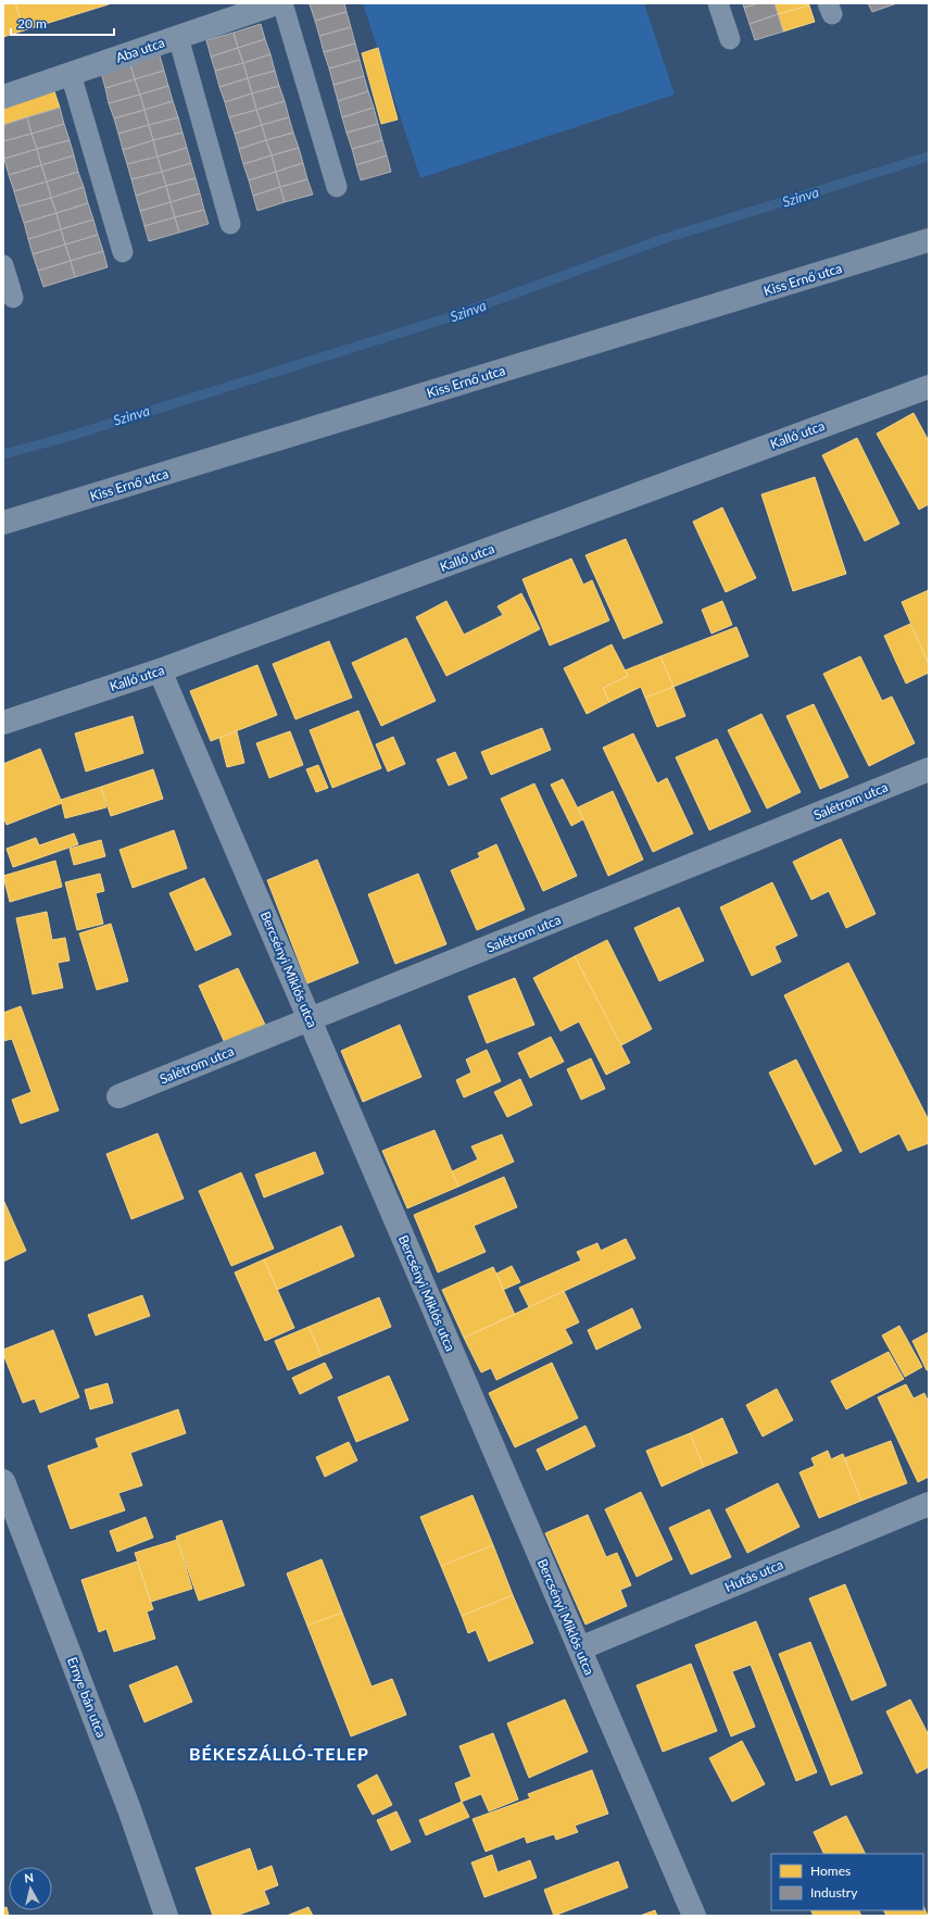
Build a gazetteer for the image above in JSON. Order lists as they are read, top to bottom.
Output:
{
  "streets": {
    "street": [
      "Aba utca",
      "Kiss Ernő utca",
      "Kalló utca",
      "Salétrom utca",
      "Bercsényi Miklós utca",
      "Hutás utca",
      "Ernye bán utca"
    ]
  },
  "crossings": [
    ["Kalló utca", "Bercsényi Miklós utca"],
    ["Salétrom utca", "Bercsényi Miklós utca"],
    ["Bercsényi Miklós utca", "Hutás utca"]
  ],
  "districts": ["BÉKESZÁLLÓ-TELEP"],
  "water": ["Szinva"],
  "legend": ["Homes", "Industry"],
  "scale_bar": "20 m",
  "north": "top"
}
